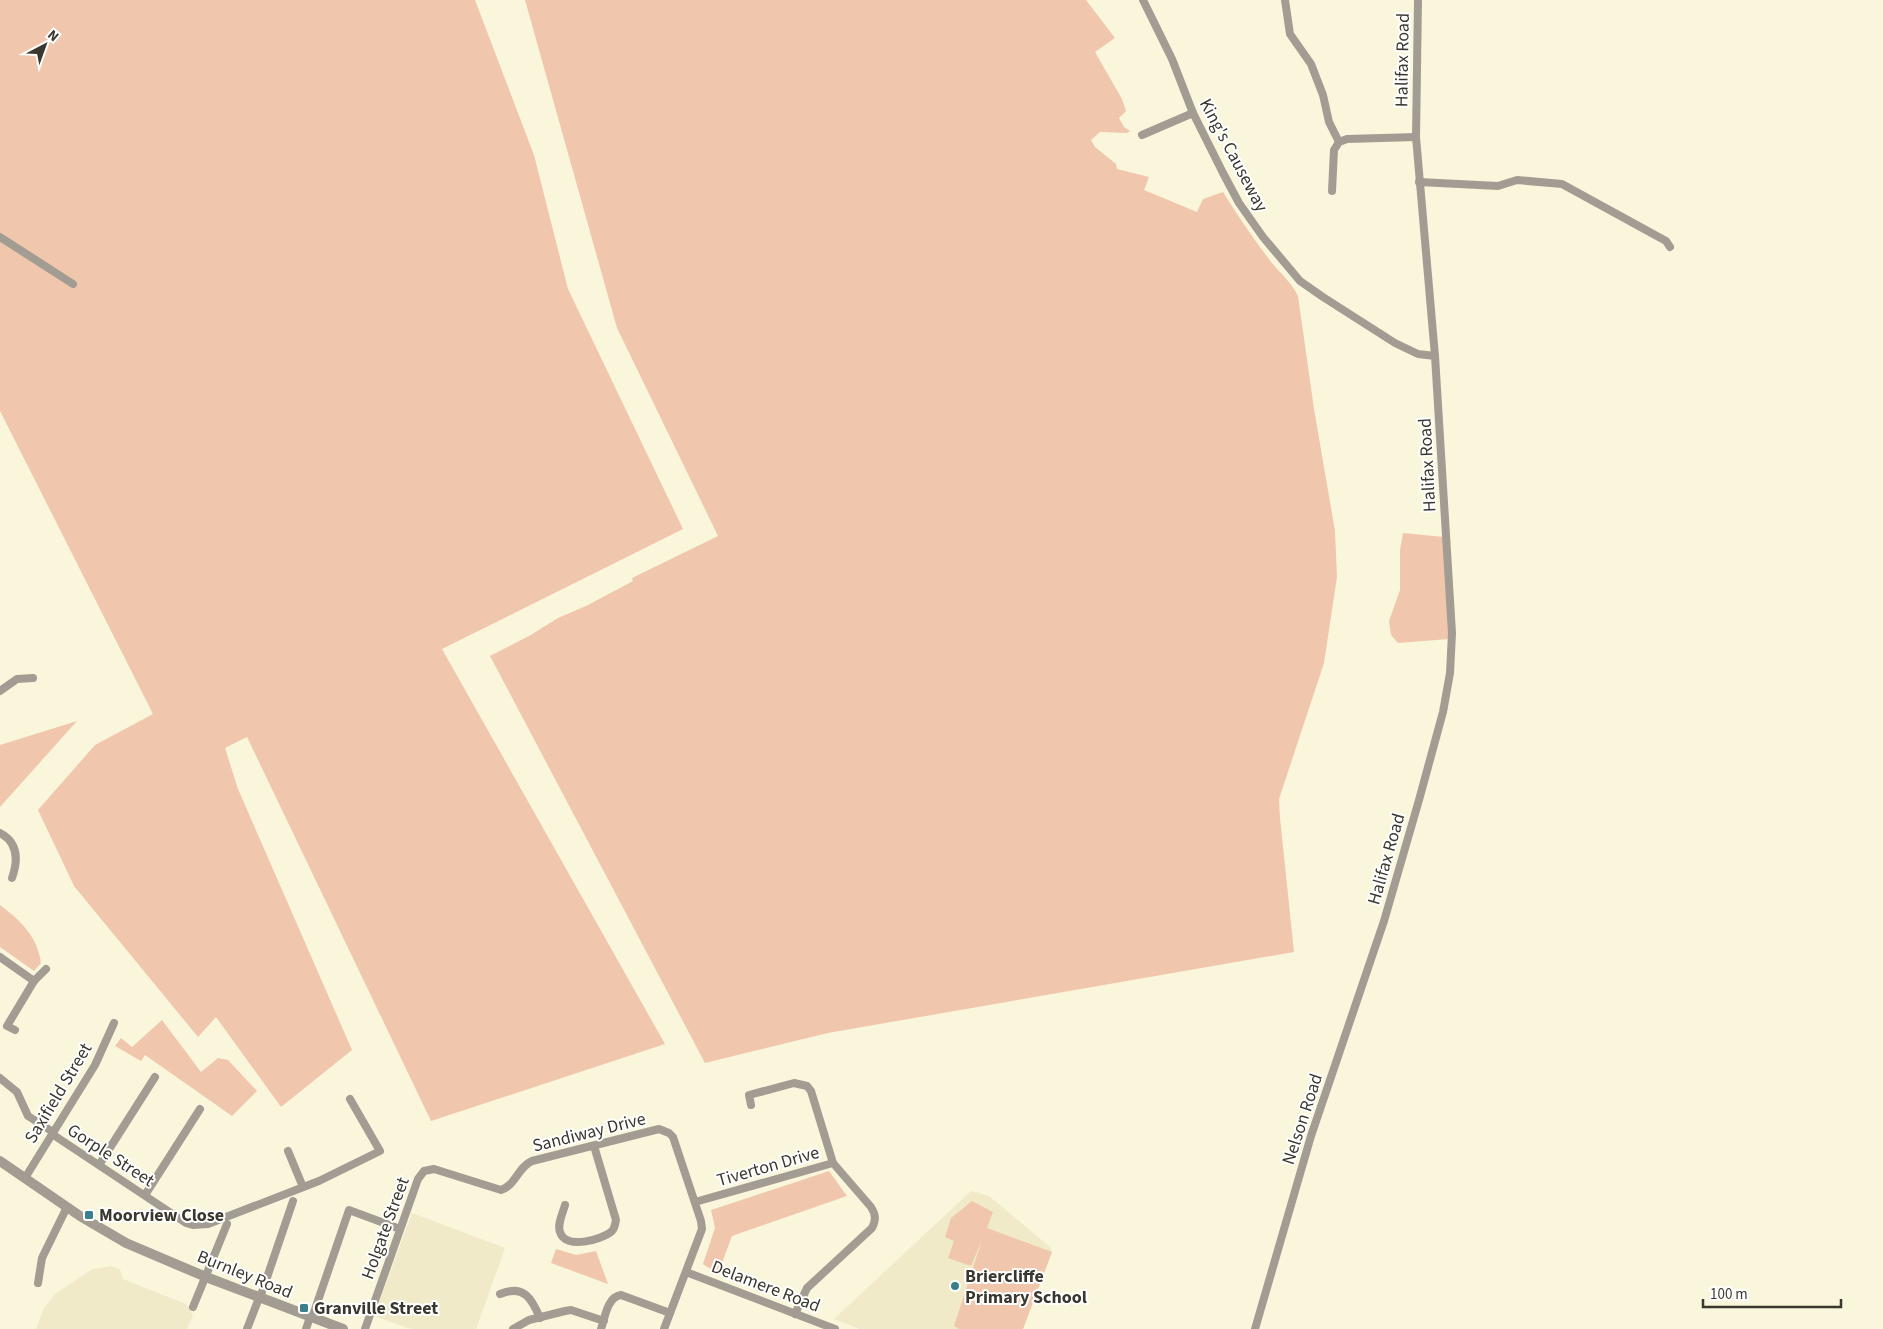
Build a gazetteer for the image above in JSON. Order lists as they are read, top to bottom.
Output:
{
  "streets": {
    "street": [
      "Halifax Road",
      "King's Causeway",
      "Saxifield Street",
      "Nelson Road",
      "Sandiway Drive",
      "Gorple Street",
      "Tiverton Drive",
      "Holgate Street",
      "Burnley Road",
      "Delamere Road"
    ]
  },
  "crossings": [
    ["Halifax Road", "King's Causeway"],
    ["Halifax Road", "Nelson Road"],
    ["Saxifield Street", "Gorple Street"],
    ["Saxifield Street", "Burnley Road"],
    ["Sandiway Drive", "Tiverton Drive"],
    ["Sandiway Drive", "Holgate Street"],
    ["Sandiway Drive", "Delamere Road"],
    ["Tiverton Drive", "Delamere Road"]
  ],
  "places": {
    "transit": ["Moorview Close", "Granville Street"],
    "other": ["Briercliffe Primary School"]
  },
  "scale_bar": "100 m",
  "north": "top right"
}
